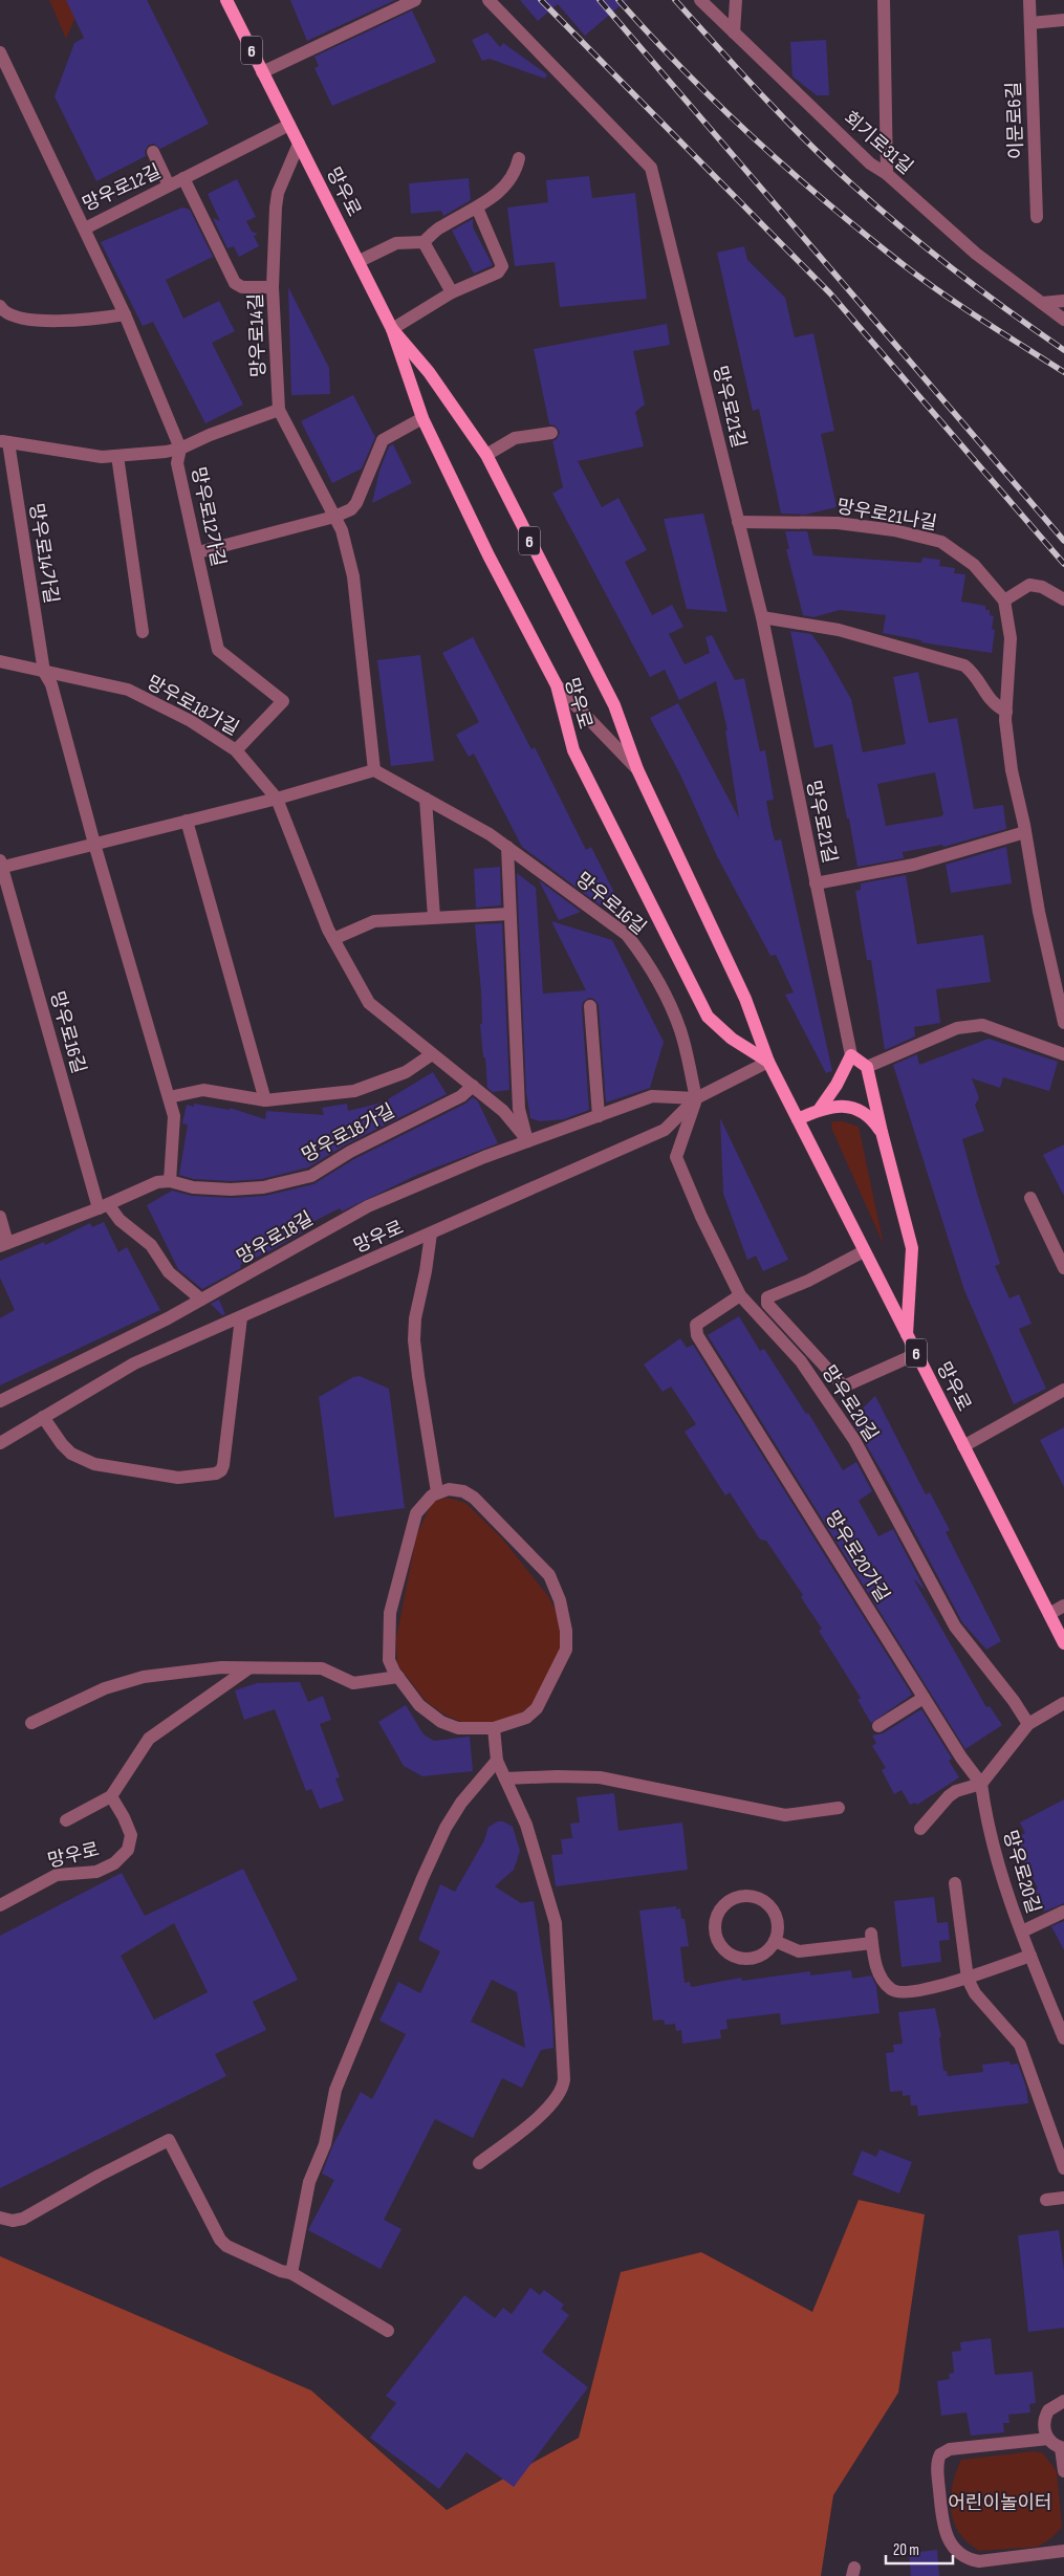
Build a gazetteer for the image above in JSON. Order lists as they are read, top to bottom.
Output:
{
  "streets": {
    "main road": ["6", "망우로"],
    "street": [
      "이문로6길",
      "회기로31길",
      "망우로12길",
      "망우로14길",
      "망우로21길",
      "망우로21나길",
      "망우로12가길",
      "망우로14가길",
      "망우로18가길",
      "망우로16길",
      "망우로18길",
      "망우로20길",
      "망우로20가길"
    ]
  },
  "crossings": [
    ["망우로12길", "망우로"],
    ["망우로12길", "망우로12가길"],
    ["망우로", "망우로14길"],
    ["망우로", "망우로16길"],
    ["망우로", "망우로18길"],
    ["망우로", "망우로20길"],
    ["망우로14길", "망우로14가길"],
    ["망우로14길", "망우로16길"],
    ["망우로21길", "망우로21나길"],
    ["망우로12가길", "망우로14가길"],
    ["망우로12가길", "망우로18가길"],
    ["망우로14가길", "망우로18가길"],
    ["망우로18가길", "망우로16길"],
    ["망우로18가길", "망우로18길"],
    ["망우로16길", "망우로18길"],
    ["망우로16길", "망우로20길"],
    ["망우로18길", "망우로20길"],
    ["망우로20길", "망우로20가길"]
  ],
  "parks": ["어린이놀이터"],
  "scale_bar": "20 m"
}
